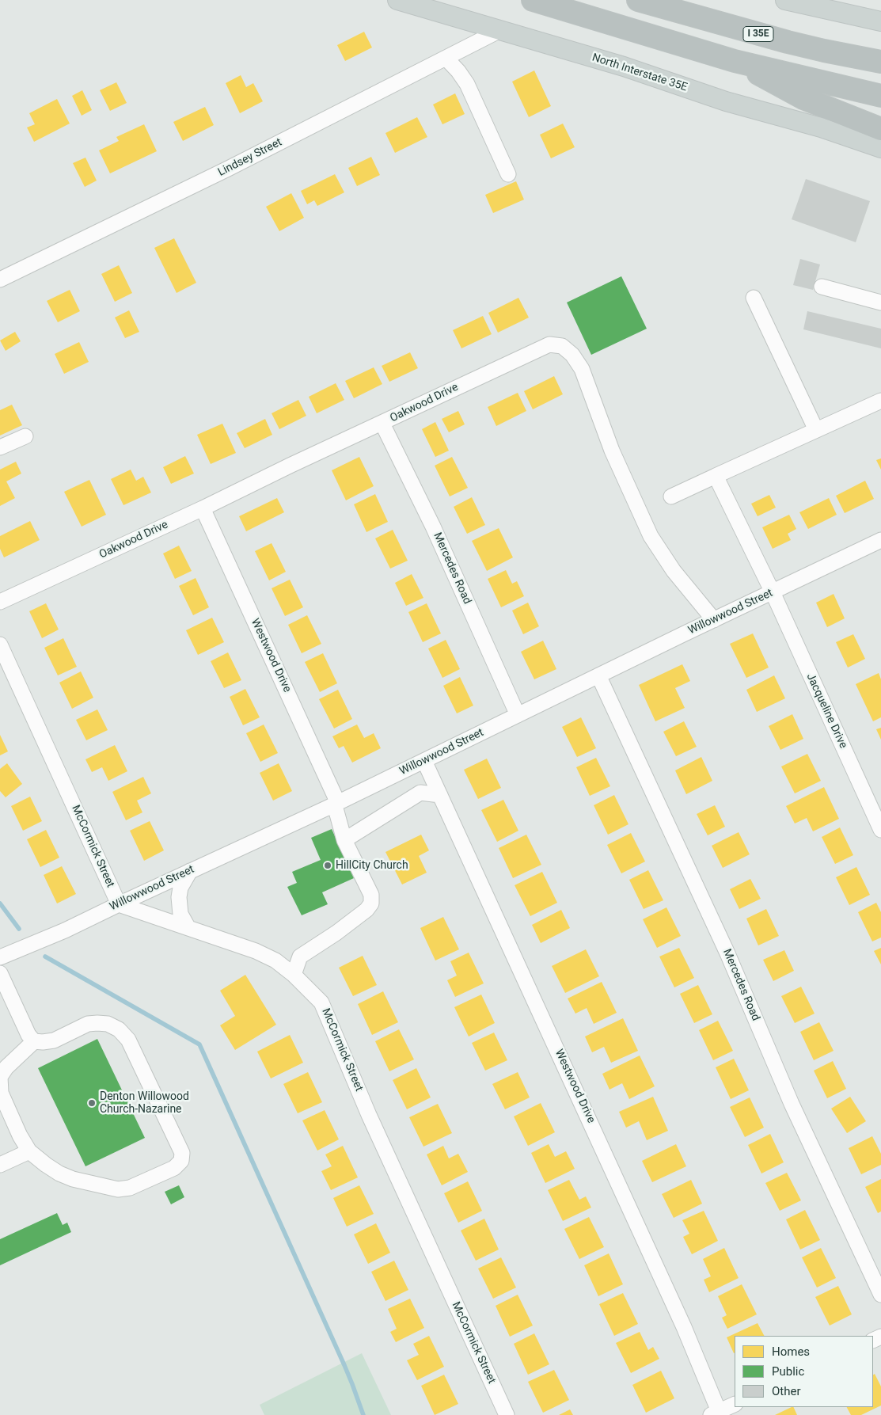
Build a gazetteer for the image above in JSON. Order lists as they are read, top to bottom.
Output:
{
  "streets": {
    "highway": ["I 35E"],
    "main road": ["North Interstate 35E"],
    "street": [
      "Lindsey Street",
      "Oakwood Drive",
      "Mercedes Road",
      "Willowwood Street",
      "Westwood Drive",
      "Jacqueline Drive",
      "McCormick Street"
    ]
  },
  "crossings": [
    ["North Interstate 35E", "Lindsey Street"],
    ["Oakwood Drive", "Mercedes Road"],
    ["Oakwood Drive", "Willowwood Street"],
    ["Oakwood Drive", "Westwood Drive"],
    ["Mercedes Road", "Willowwood Street"],
    ["Willowwood Street", "Westwood Drive"],
    ["Willowwood Street", "Jacqueline Drive"],
    ["Willowwood Street", "McCormick Street"]
  ],
  "places": ["HillCity Church", "Denton Willowood Church-Nazarine"],
  "legend": ["Homes", "Public", "Other"]
}
